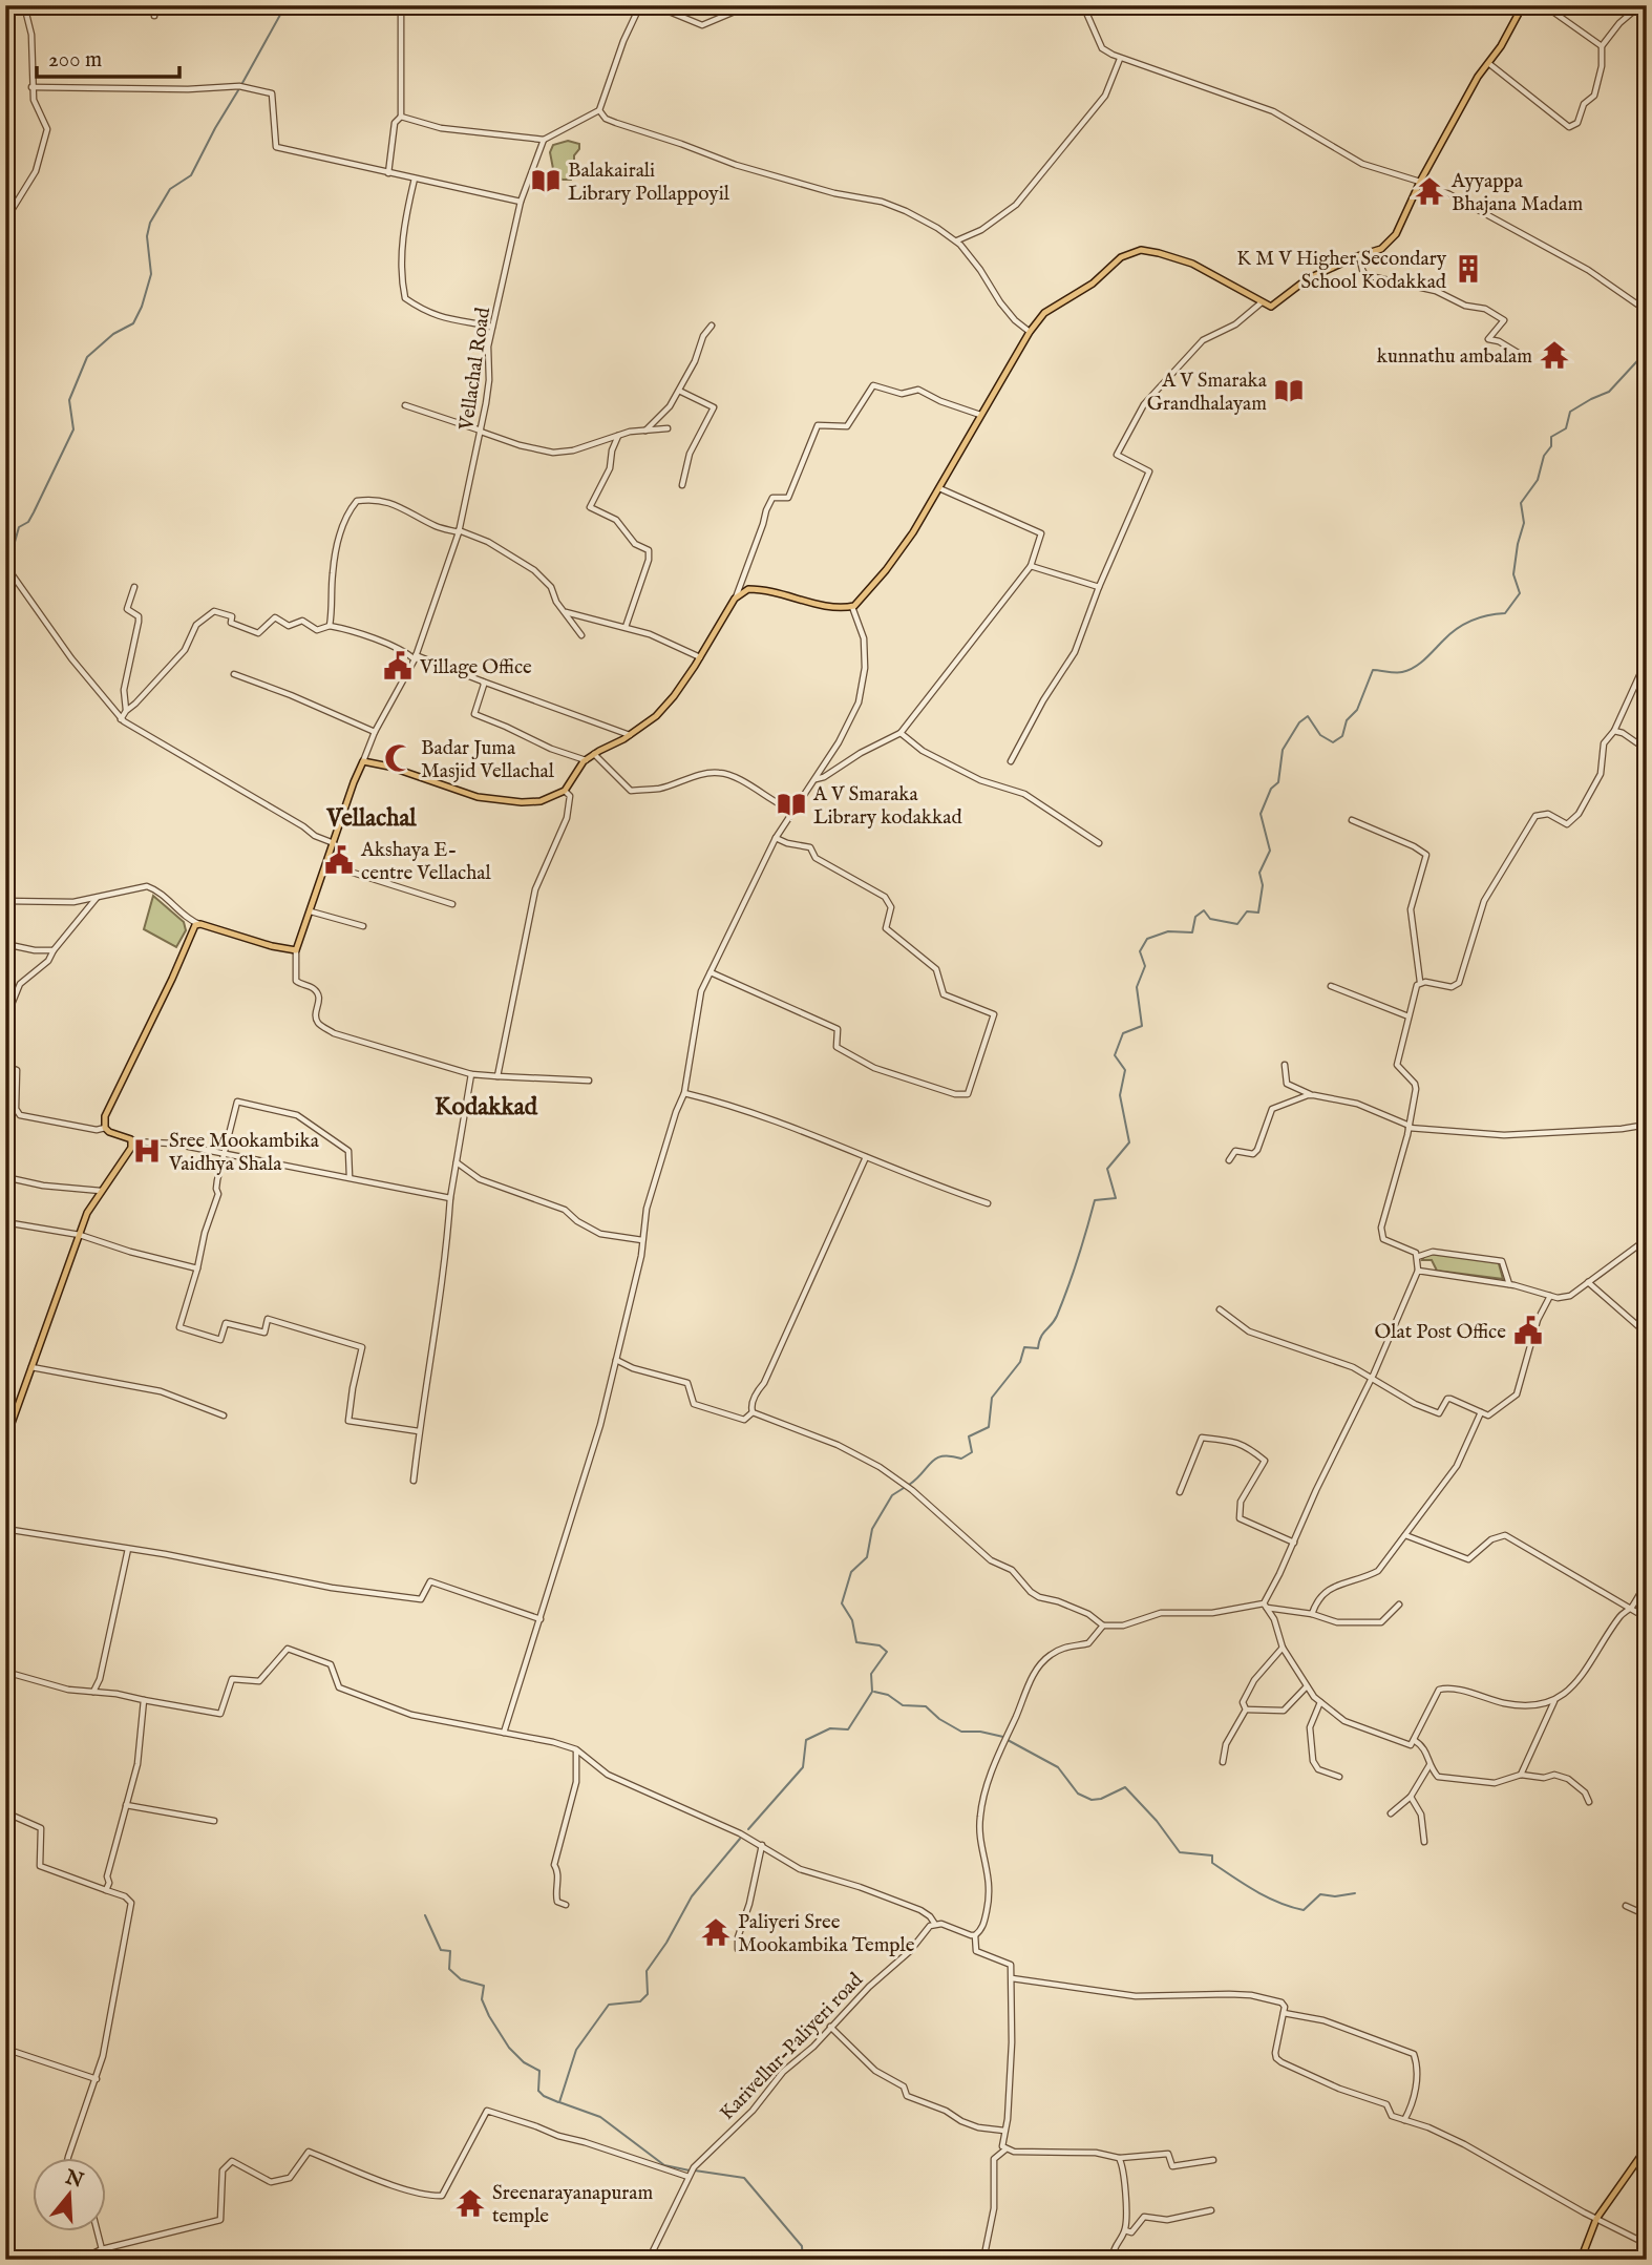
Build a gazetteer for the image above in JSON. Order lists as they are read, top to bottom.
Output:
{
  "streets": {
    "street": ["Vellachal Road", "Karivellur-Paliyeri road"]
  },
  "districts": ["Vellachal", "Kodakkad"],
  "places": {
    "library": ["Balakairali Library Pollappoyil", "A V Smaraka Grandhalayam", "A V Smaraka Library kodakkad"],
    "temple": [
      "Ayyappa Bhajana Madam",
      "kunnathu ambalam",
      "Paliyeri Sree Mookambika Temple",
      "Sreenarayanapuram temple"
    ],
    "building": ["K M V Higher Secondary School Kodakkad"],
    "public building": ["Village Office", "Akshaya E- centre Vellachal", "Olat Post Office"],
    "mosque": ["Badar Juma Masjid Vellachal"],
    "hospital": ["Sree Mookambika Vaidhya Shala"]
  },
  "scale_bar": "200 m",
  "north": "top"
}
